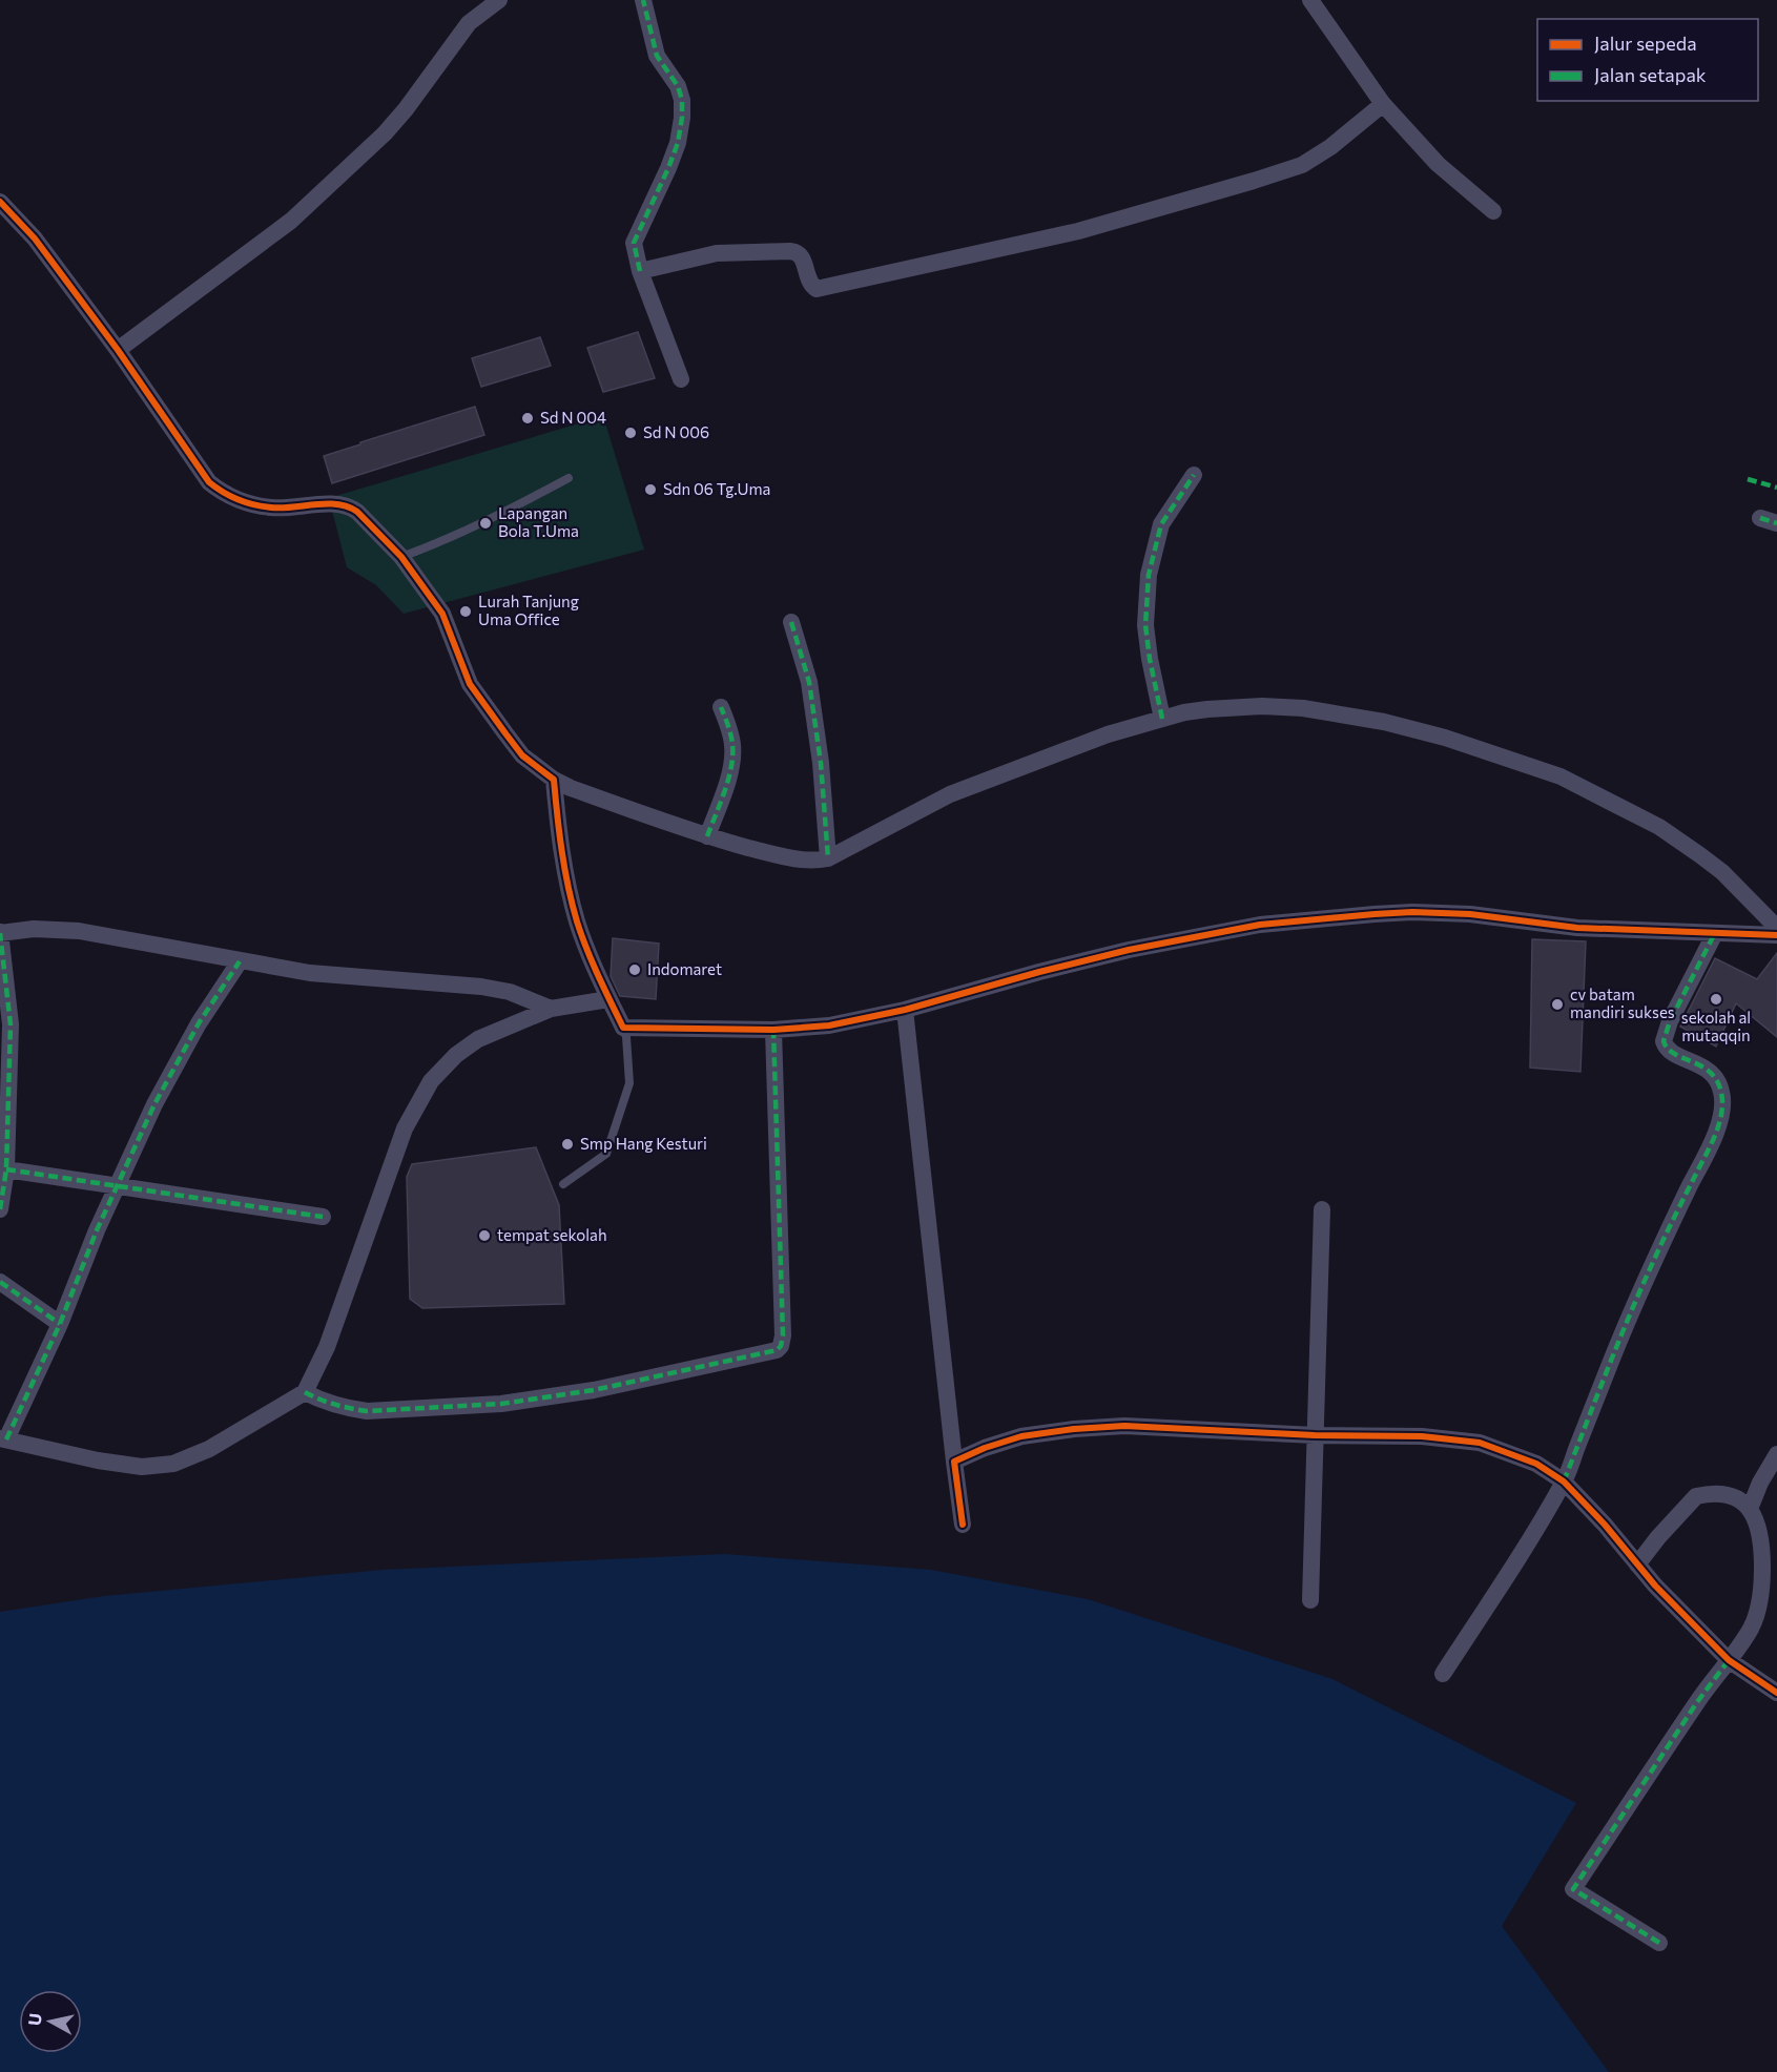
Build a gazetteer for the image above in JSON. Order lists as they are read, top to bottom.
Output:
{
  "places": [
    "Sd N 004",
    "Sd N 006",
    "Sdn 06 Tg.Uma",
    "Lapangan Bola T.Uma",
    "Lurah Tanjung Uma Office",
    "Indomaret",
    "sekolah al mutaqqin",
    "cv batam mandiri sukses",
    "Smp Hang Kesturi",
    "tempat sekolah"
  ],
  "legend": ["Jalur sepeda", "Jalan setapak"],
  "north": "left"
}
